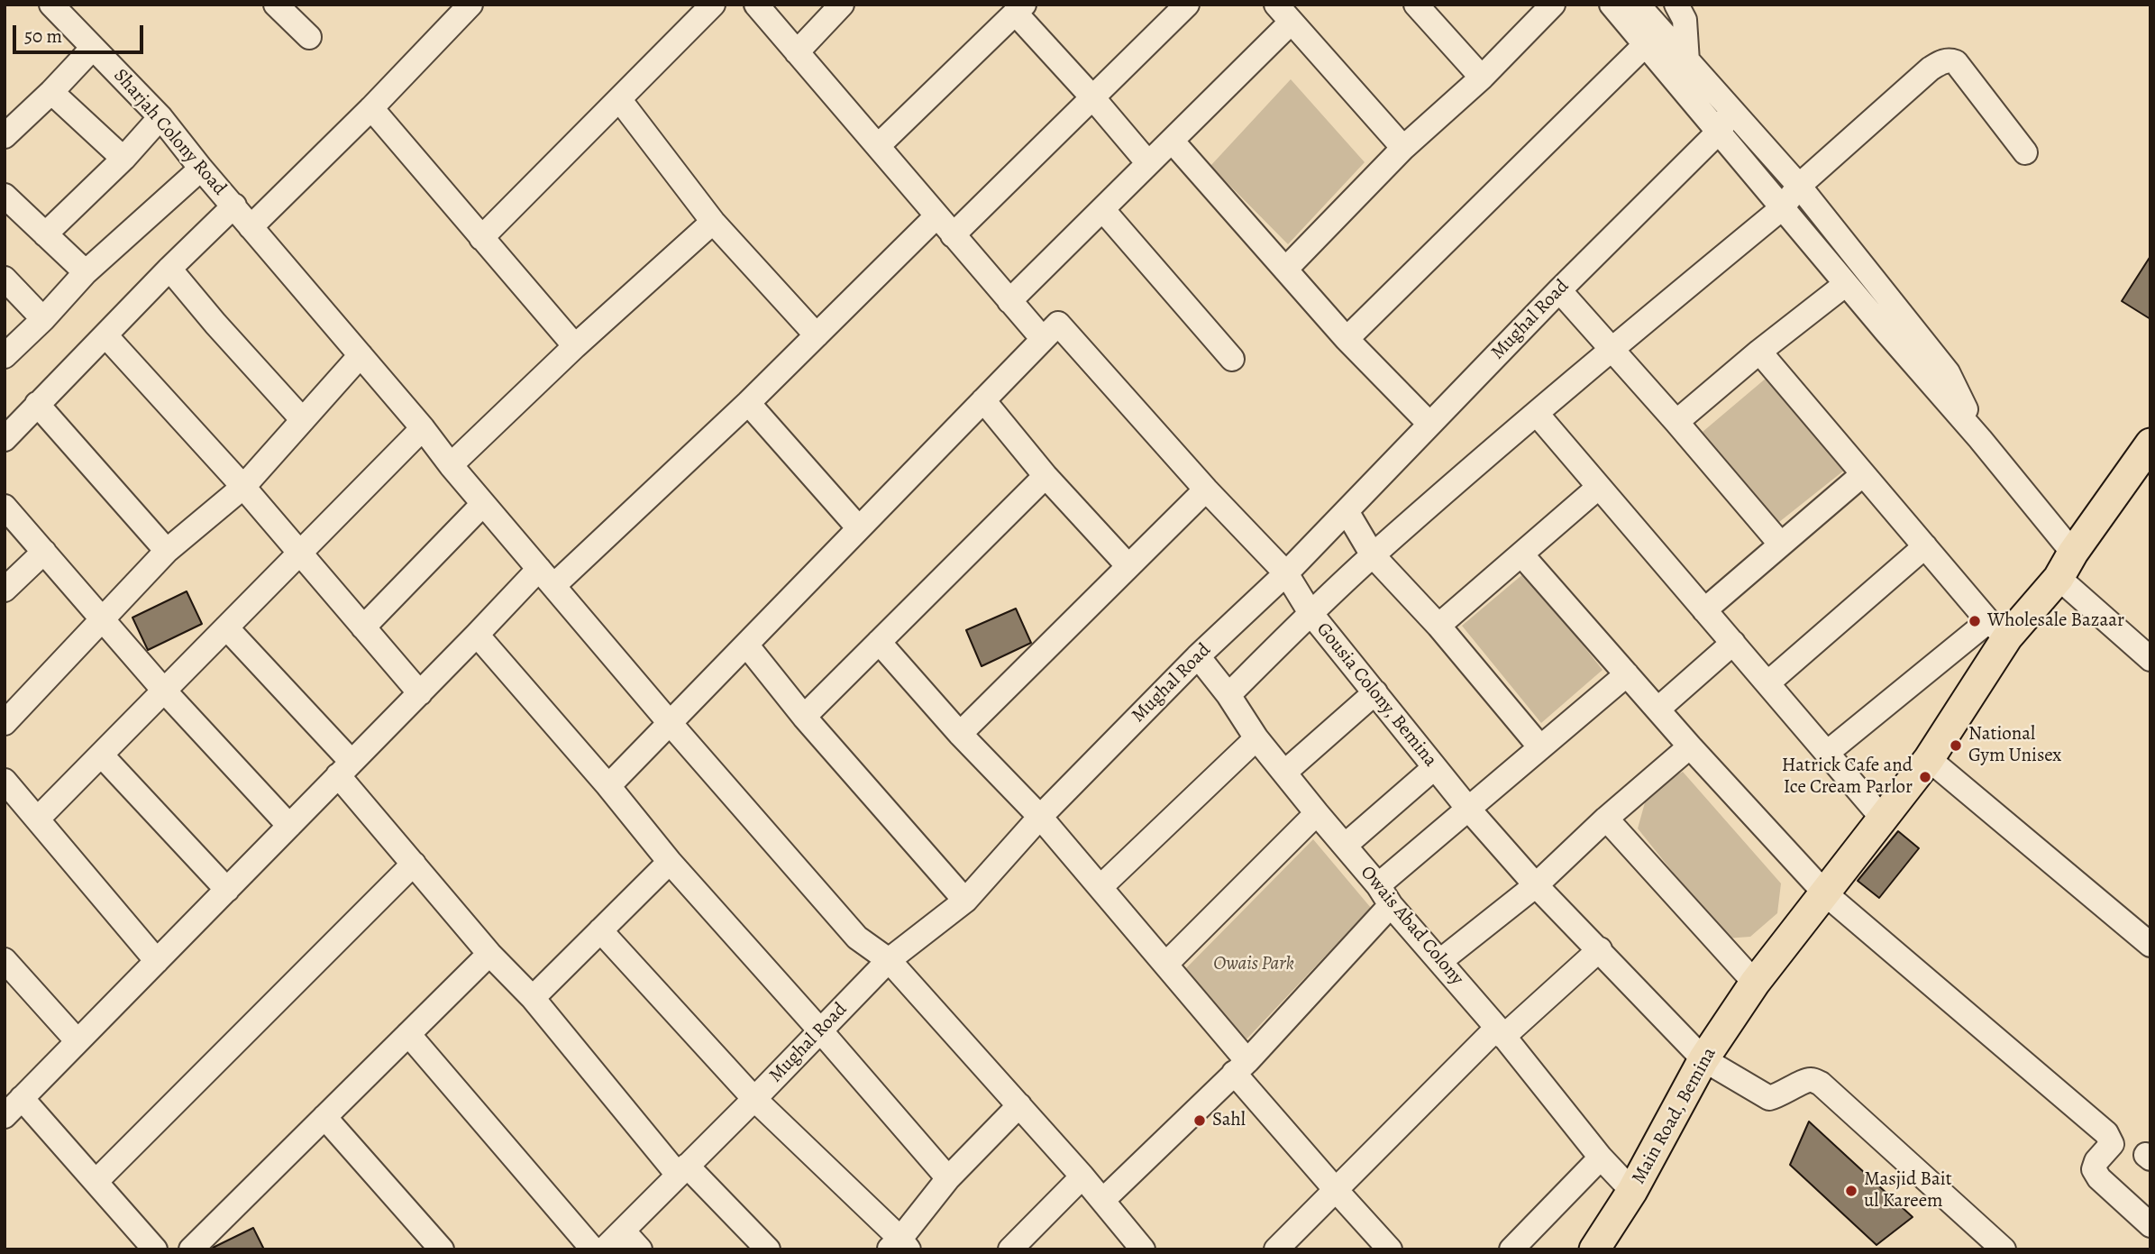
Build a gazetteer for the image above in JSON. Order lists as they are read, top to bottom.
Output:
{
  "streets": {
    "main road": ["Main Road, Bemina"],
    "street": [
      "Sharjah Colony Road",
      "Mughal Road",
      "Gousia Colony, Bemina",
      "Owais Abad Colony"
    ]
  },
  "crossings": [
    ["Sharjah Colony Road", "Mughal Road"],
    ["Mughal Road", "Gousia Colony, Bemina"],
    ["Mughal Road", "Owais Abad Colony"],
    ["Gousia Colony, Bemina", "Main Road, Bemina"],
    ["Owais Abad Colony", "Main Road, Bemina"]
  ],
  "parks": ["Owais Park"],
  "places": [
    "Wholesale Bazaar",
    "National Gym Unisex",
    "Hatrick Cafe and Ice Cream Parlor",
    "Sahl",
    "Masjid Bait ul Kareem"
  ],
  "scale_bar": "50 m"
}
